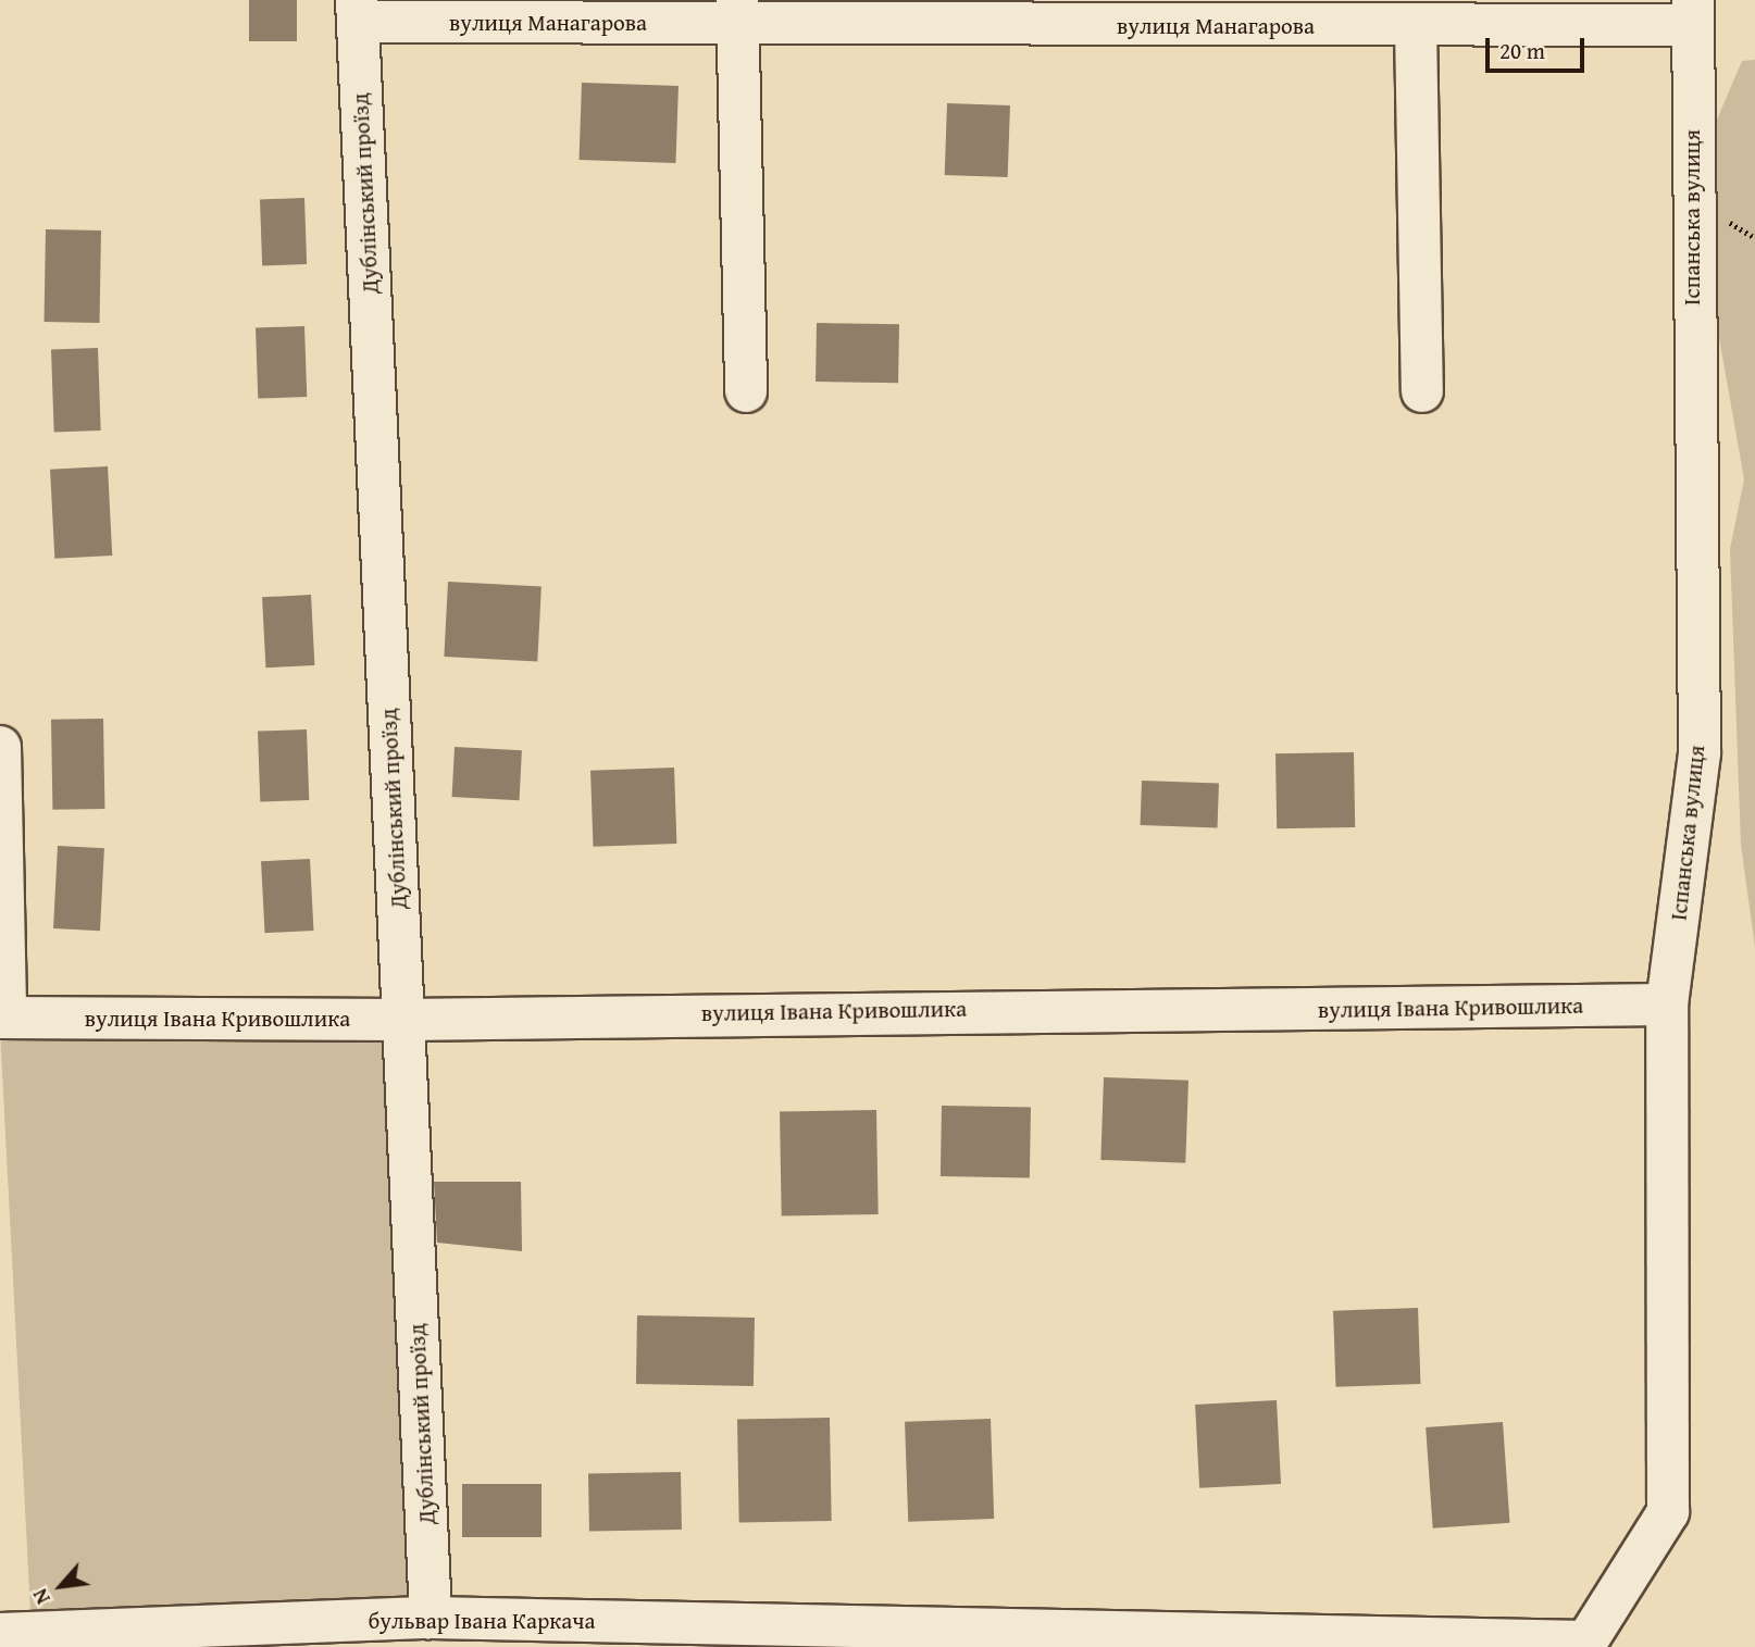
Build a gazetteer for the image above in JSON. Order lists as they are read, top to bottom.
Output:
{
  "streets": {
    "street": [
      "вулиця Манагарова",
      "Дублінський проїзд",
      "Іспанська вулиця",
      "вулиця Івана Кривошлика",
      "бульвар Івана Каркача"
    ]
  },
  "crossings": [
    ["вулиця Манагарова", "Дублінський проїзд"],
    ["вулиця Манагарова", "Іспанська вулиця"],
    ["Дублінський проїзд", "вулиця Івана Кривошлика"],
    ["Дублінський проїзд", "бульвар Івана Каркача"],
    ["Іспанська вулиця", "вулиця Івана Кривошлика"],
    ["Іспанська вулиця", "бульвар Івана Каркача"]
  ],
  "scale_bar": "20 m",
  "north": "bottom left"
}
